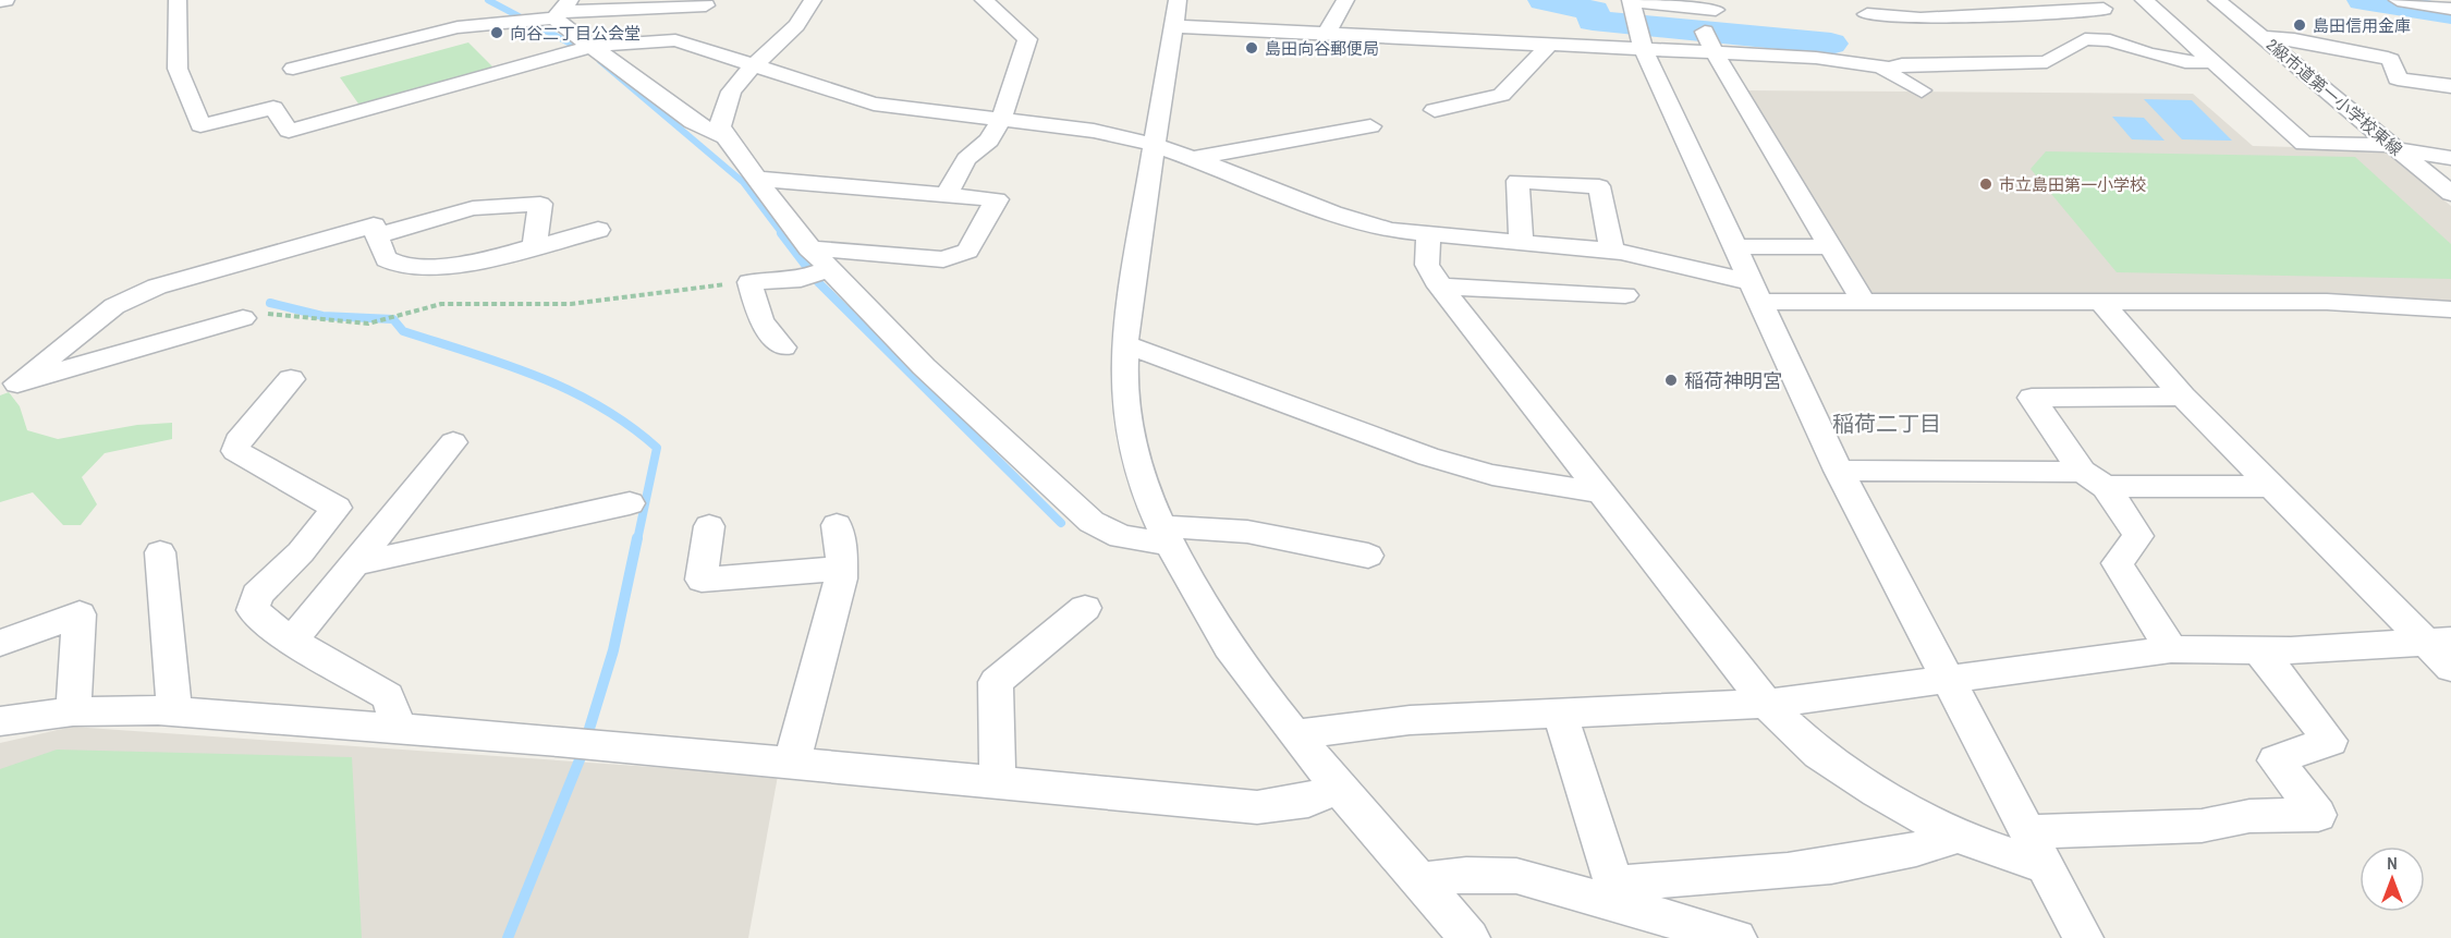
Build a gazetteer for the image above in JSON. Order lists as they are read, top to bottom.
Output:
{
  "streets": {
    "street": ["2級市道第一小学校東線"]
  },
  "districts": ["稲荷二丁目"],
  "places": [
    "島田信用金庫",
    "向谷二丁目公会堂",
    "島田向谷郵便局",
    "市立島田第一小学校",
    "稲荷神明宮"
  ],
  "north": "top"
}
